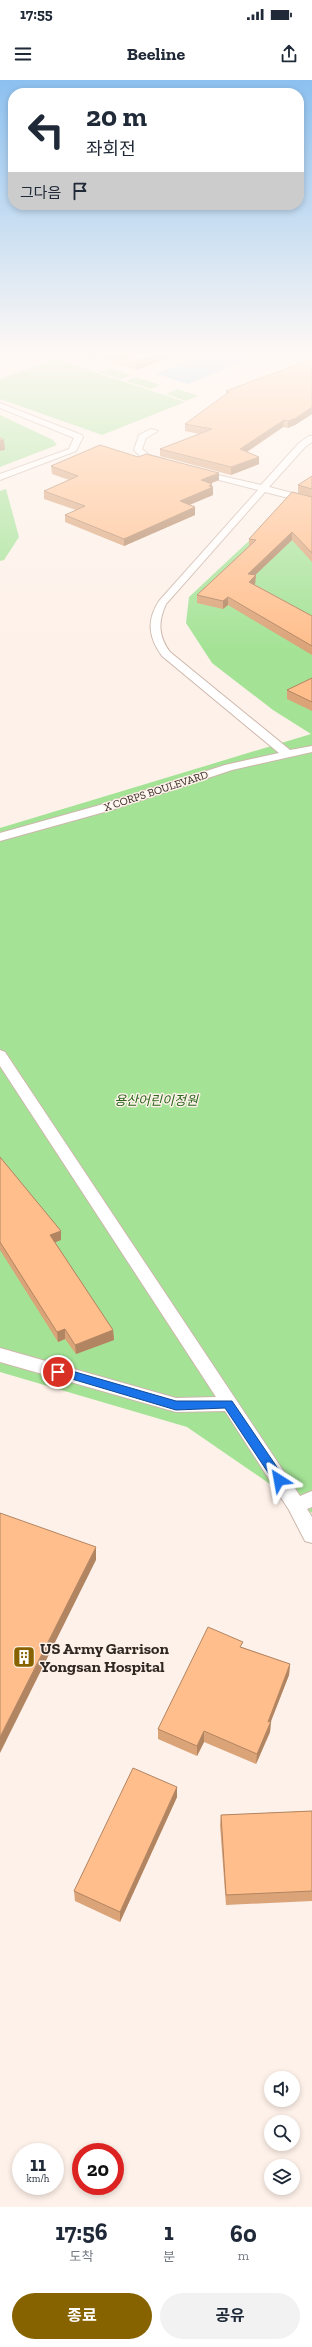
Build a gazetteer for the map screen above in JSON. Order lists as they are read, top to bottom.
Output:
{
  "streets": {
    "lane": ["X CORPS BOULEVARD"]
  },
  "parks": ["용산어린이정원"],
  "places": {
    "building": ["US Army Garrison Yongsan Hospital"]
  },
  "page": {
    "status": "17:55",
    "header": "Beeline",
    "turn": ["20 m", "좌회전"],
    "then": "그다음",
    "speed": "11 km/h",
    "limit": "20",
    "eta": [
      "17:56",
      "도착",
      "1",
      "분",
      "60",
      "m"
    ],
    "buttons": ["종료", "공유"]
  }
}
